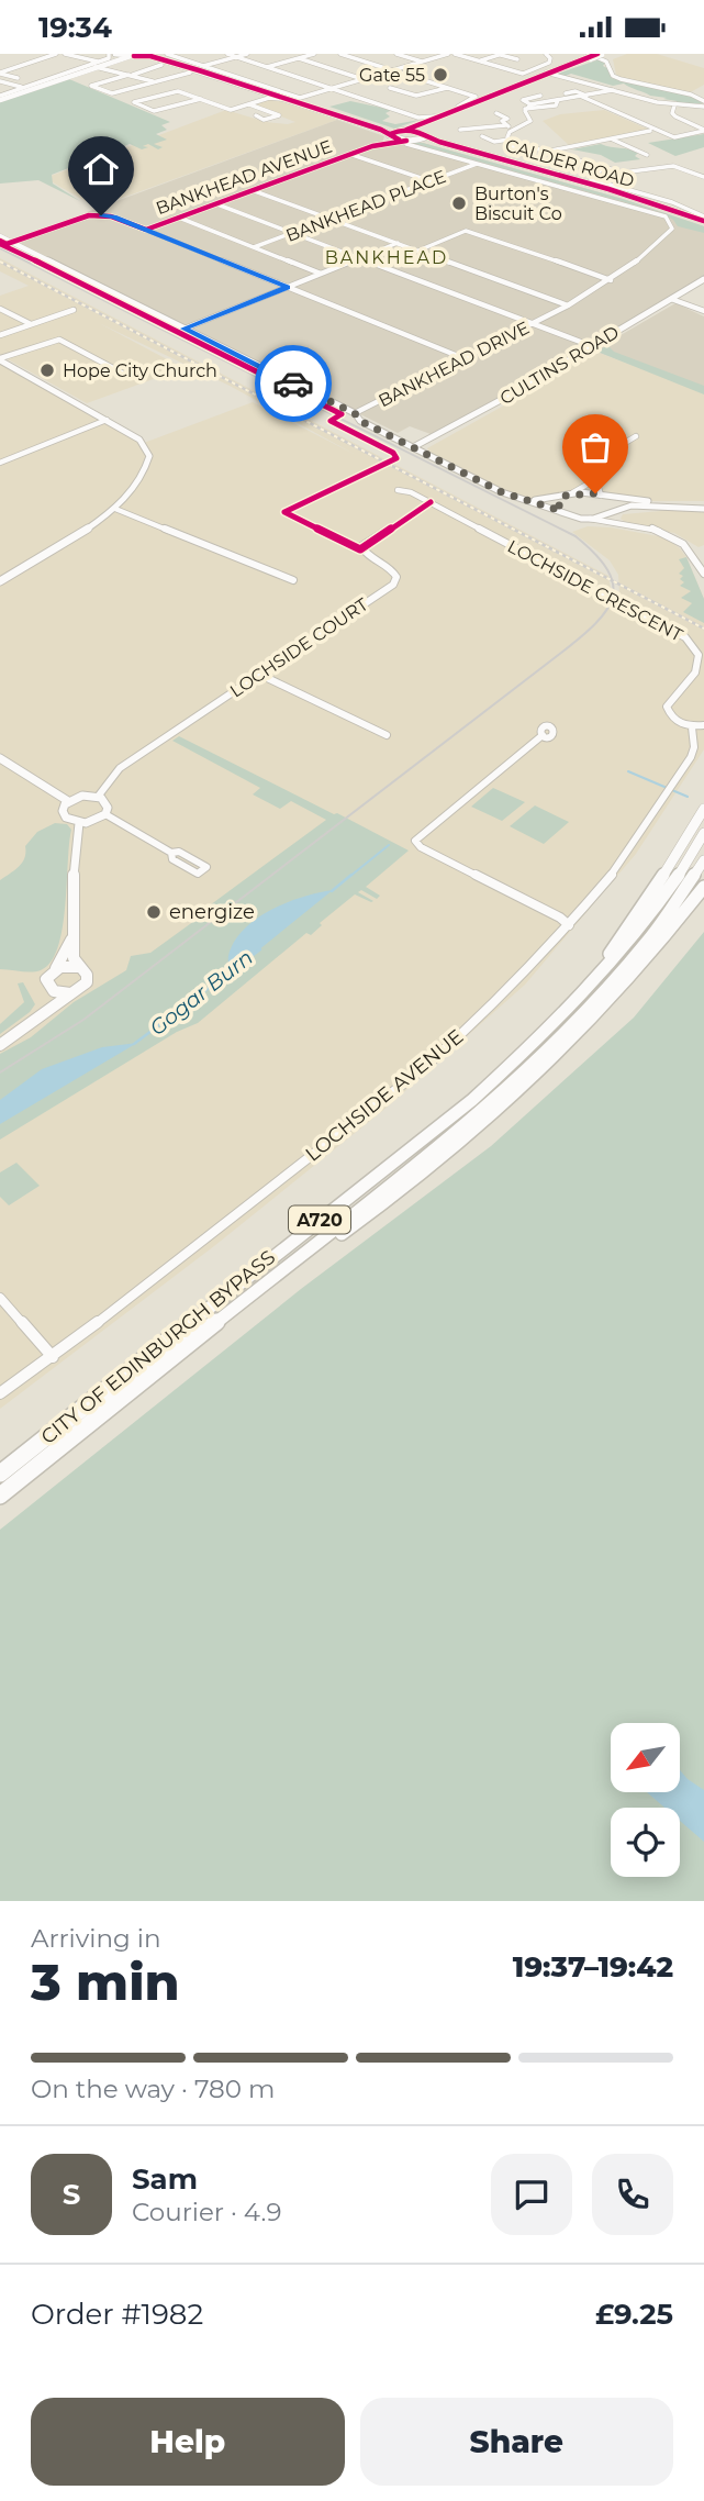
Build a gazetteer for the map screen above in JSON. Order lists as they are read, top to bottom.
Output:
{
  "streets": {
    "main road": ["CALDER ROAD", "A720", "CITY OF EDINBURGH BYPASS"],
    "street": [
      "BANKHEAD AVENUE",
      "BANKHEAD PLACE",
      "BANKHEAD DRIVE",
      "CULTINS ROAD",
      "LOCHSIDE CRESCENT",
      "LOCHSIDE COURT",
      "LOCHSIDE AVENUE"
    ]
  },
  "crossings": [
    ["CALDER ROAD", "BANKHEAD AVENUE"],
    ["CALDER ROAD", "BANKHEAD PLACE"],
    ["CALDER ROAD", "BANKHEAD DRIVE"],
    ["BANKHEAD AVENUE", "BANKHEAD DRIVE"],
    ["LOCHSIDE CRESCENT", "LOCHSIDE COURT"],
    ["LOCHSIDE CRESCENT", "LOCHSIDE AVENUE"],
    ["A720", "CITY OF EDINBURGH BYPASS"]
  ],
  "districts": ["BANKHEAD"],
  "water": ["Gogar Burn"],
  "places": [
    "Gate 55",
    "Burton's Biscuit Co",
    "Hope City Church",
    "energize"
  ],
  "north": "bottom left",
  "page": {
    "status": "19:34",
    "heading": ["3 min", "Arriving in", "19:37–19:42"],
    "panel": [
      "Sam",
      "Courier · 4.9",
      "Order #1982",
      "£9.25"
    ],
    "bar": "On the way · 780 m",
    "round": "S",
    "buttons": ["Help", "Share"]
  }
}
